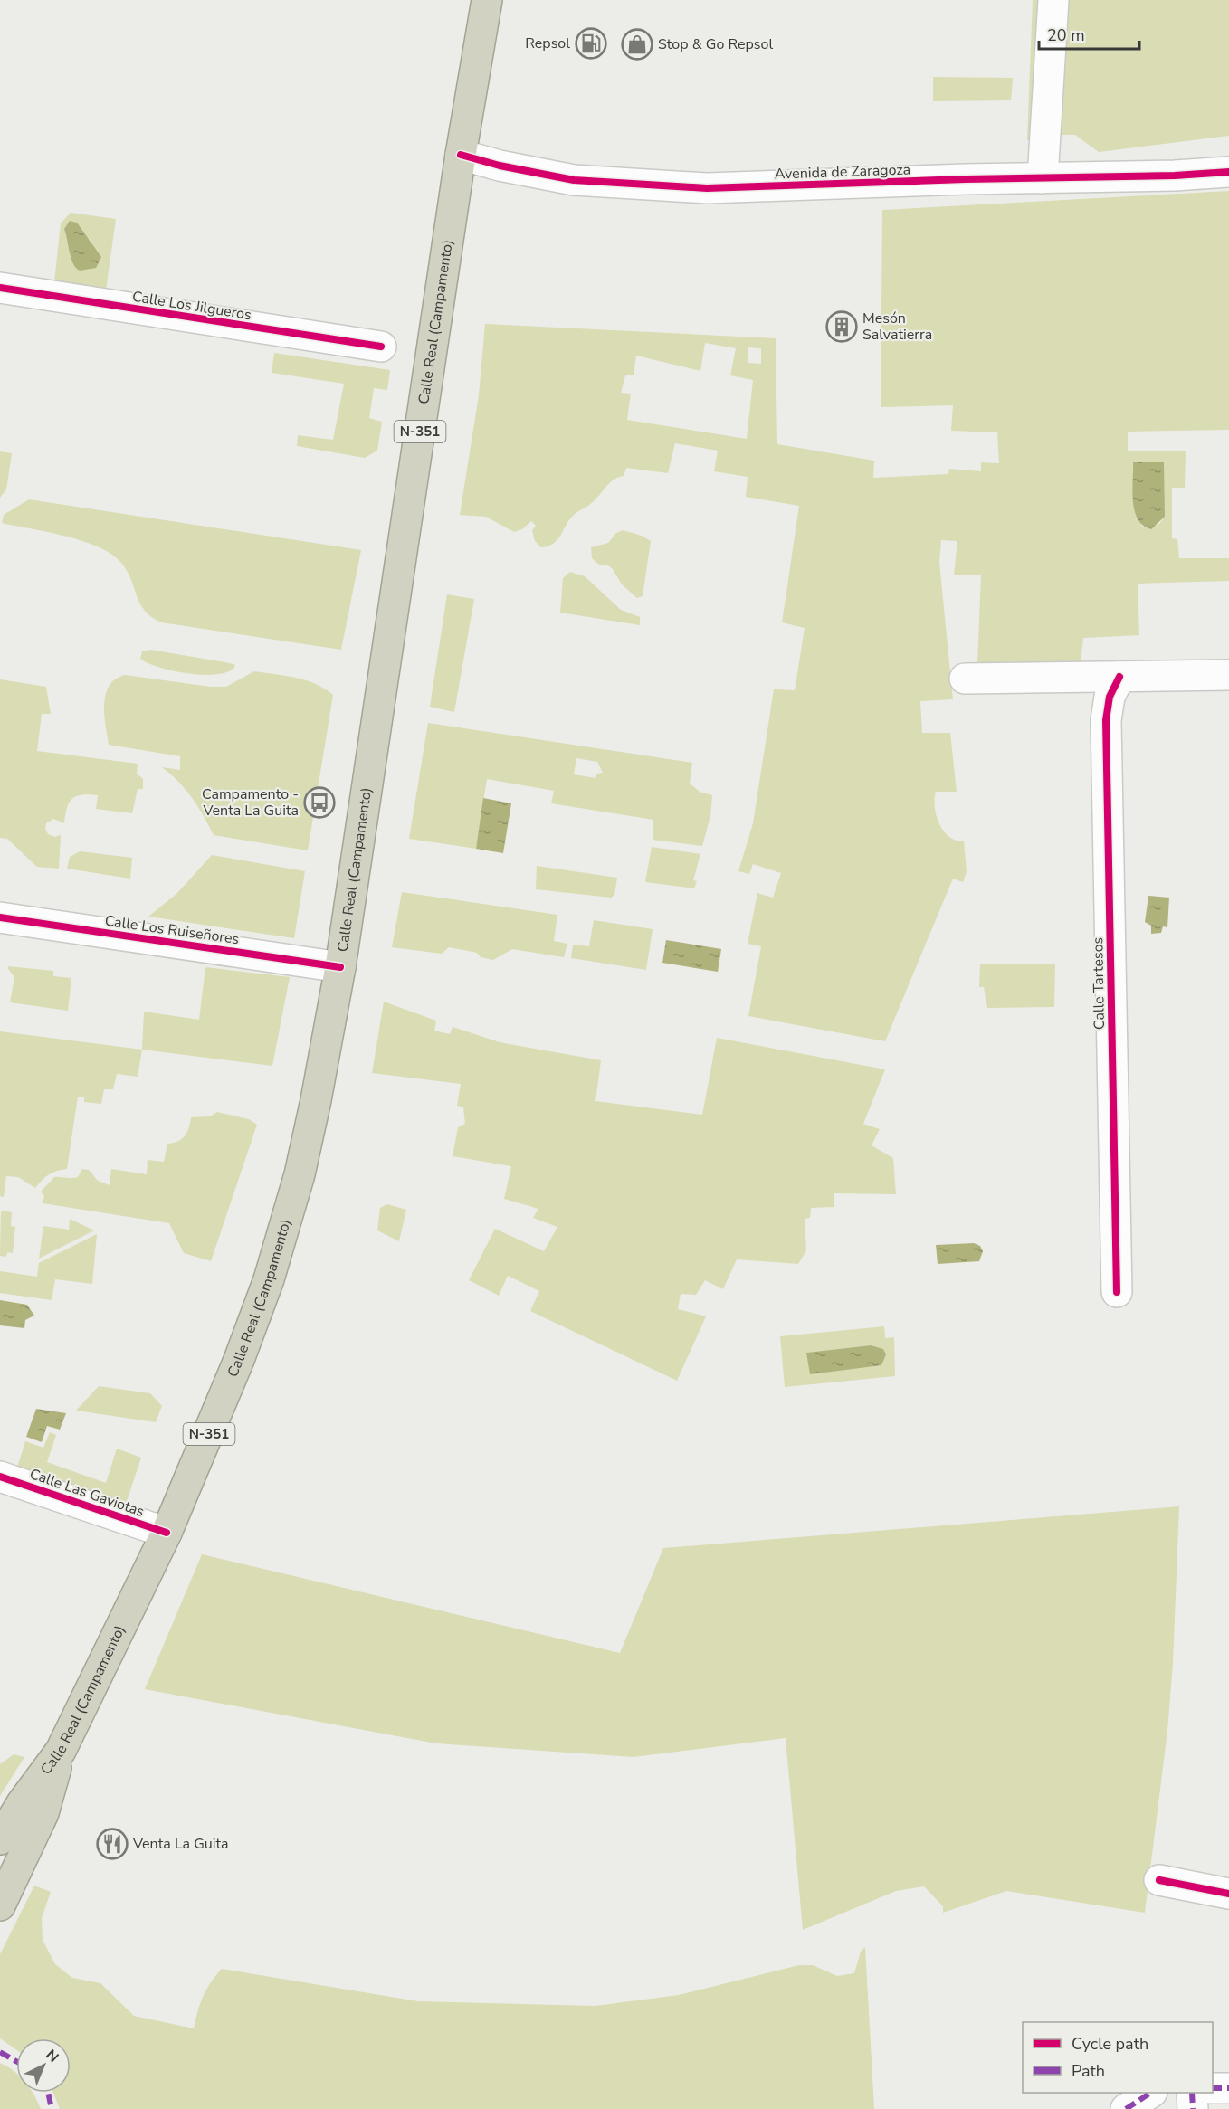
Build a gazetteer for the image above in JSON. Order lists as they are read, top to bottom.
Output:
{
  "streets": {
    "highway": ["Calle Real (Campamento)", "N-351"],
    "street": [
      "Avenida de Zaragoza",
      "Calle Los Jilgueros",
      "Calle Los Ruiseñores",
      "Calle Tartesos",
      "Calle Las Gaviotas"
    ]
  },
  "crossings": [
    ["Avenida de Zaragoza", "Calle Real (Campamento)"],
    ["Calle Real (Campamento)", "N-351"],
    ["Calle Real (Campamento)", "Calle Los Ruiseñores"],
    ["Calle Real (Campamento)", "Calle Las Gaviotas"]
  ],
  "places": {
    "fuel station": ["Repsol"],
    "shop": ["Stop & Go Repsol"],
    "building": ["Mesón Salvatierra"],
    "bus stop": ["Campamento - Venta La Guita"],
    "restaurant": ["Venta La Guita"]
  },
  "legend": ["Cycle path", "Path"],
  "scale_bar": "20 m",
  "north": "top right"
}
